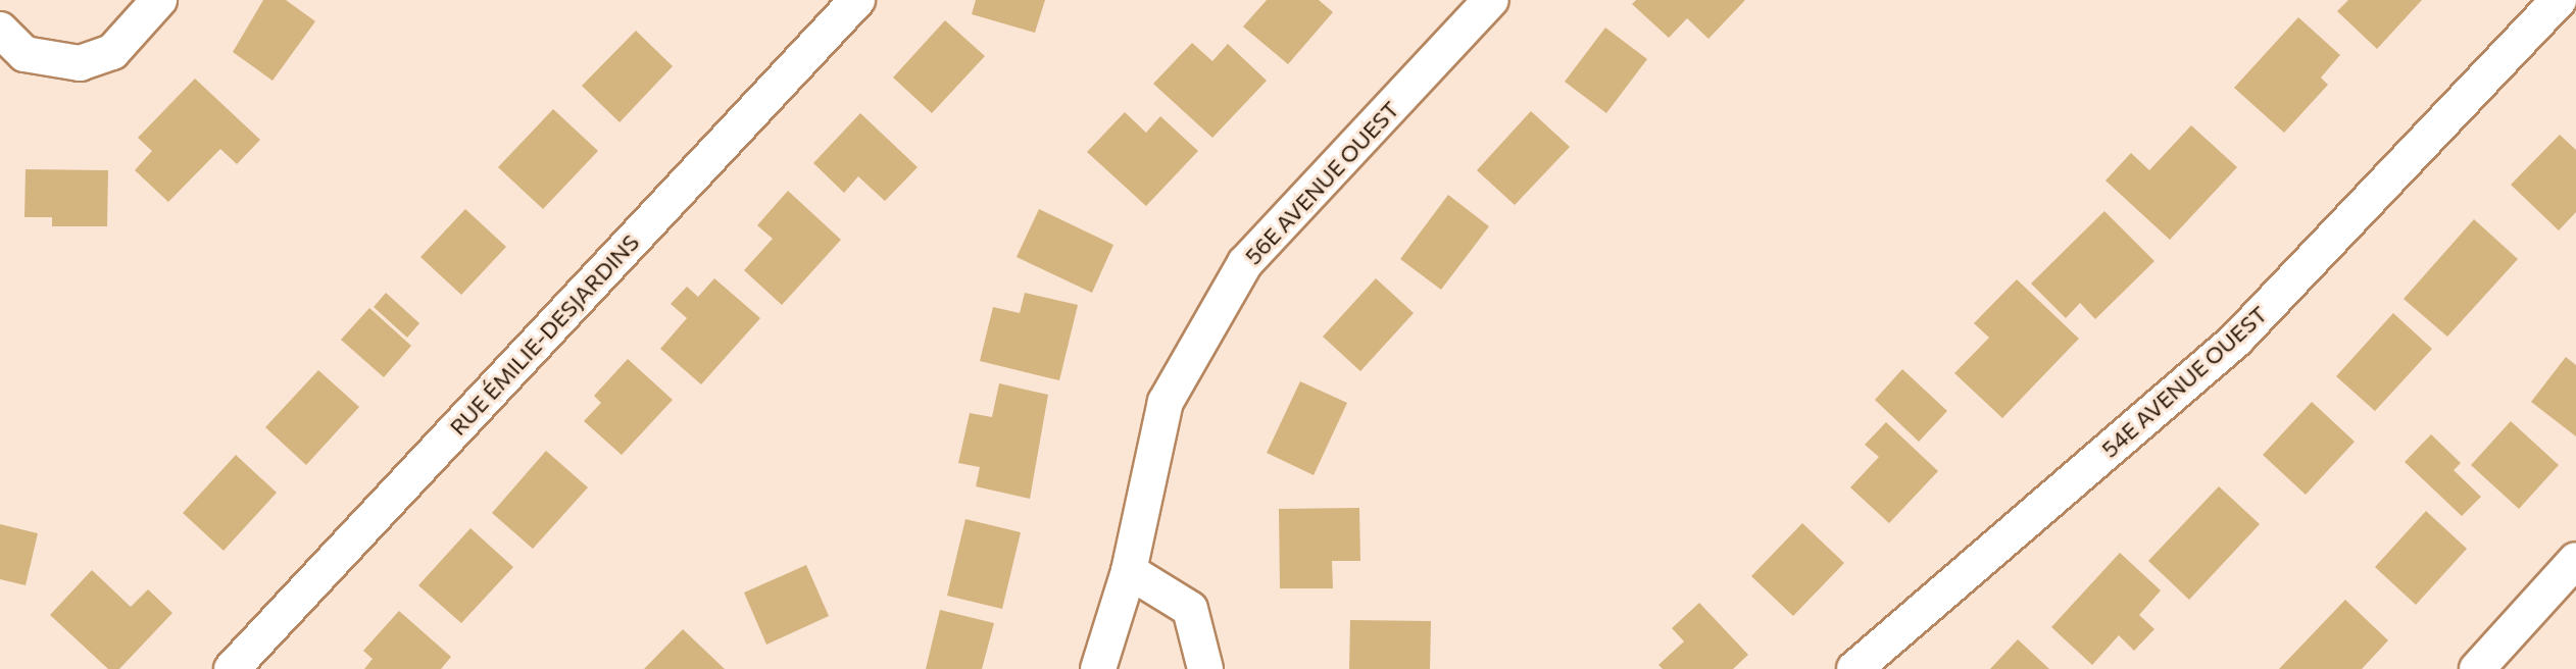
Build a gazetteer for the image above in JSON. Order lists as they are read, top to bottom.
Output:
{
  "streets": {
    "street": ["56E AVENUE OUEST", "RUE ÉMILIE-DESJARDINS", "54E AVENUE OUEST"]
  }
}
